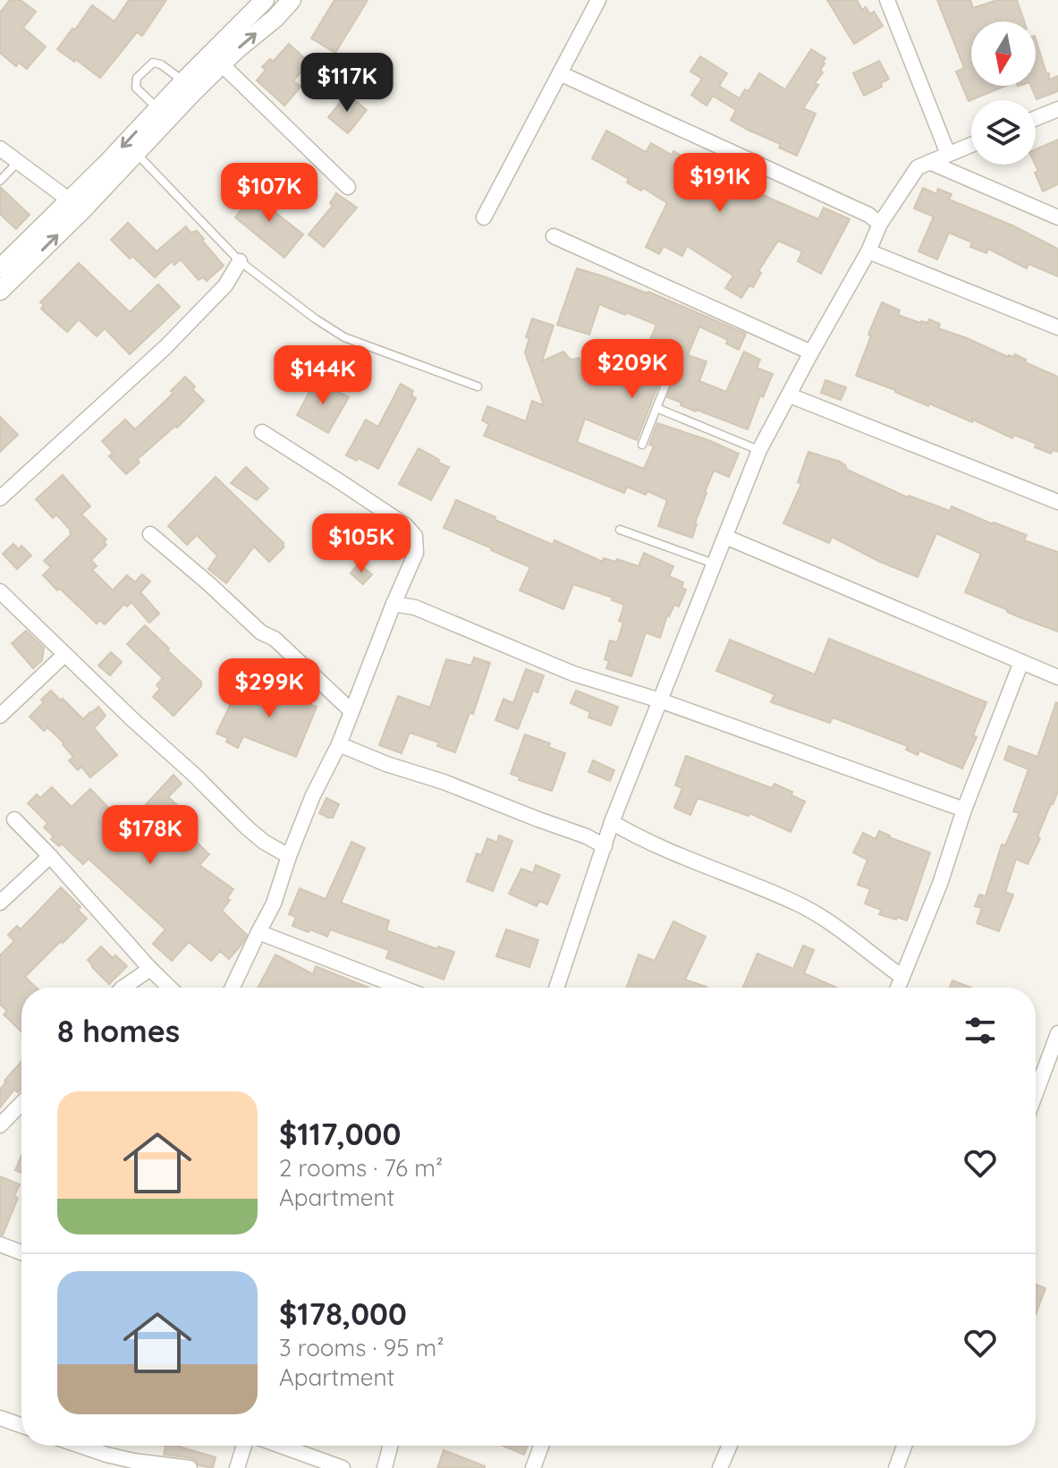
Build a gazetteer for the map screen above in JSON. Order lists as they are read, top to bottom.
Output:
{
  "north": "bottom",
  "page": {
    "price": [
      "$117K",
      "$191K",
      "$107K",
      "$209K",
      "$144K",
      "$105K",
      "$299K",
      "$178K"
    ],
    "heading": "8 homes",
    "list": [
      {
        "name": "$117,000",
        "note": "2 rooms · 76 m² · Apartment"
      },
      {
        "name": "$178,000",
        "note": "3 rooms · 95 m² · Apartment"
      }
    ]
  }
}
